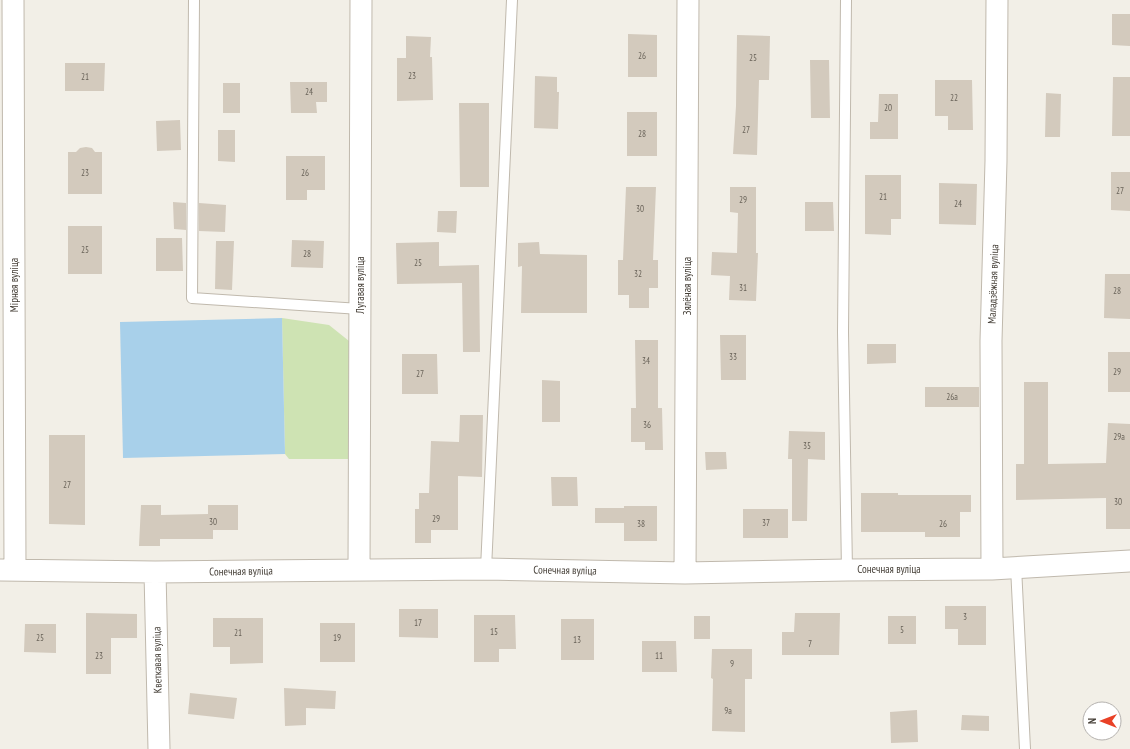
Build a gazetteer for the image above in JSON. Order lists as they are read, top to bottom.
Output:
{
  "streets": {
    "street": [
      "Маладзёжная вуліца",
      "Мірная вуліца",
      "Лугавая вуліца",
      "Зялёная вуліца",
      "Сонечная вуліца",
      "Кветкавая вуліца"
    ]
  },
  "crossings": [
    ["Маладзёжная вуліца", "Сонечная вуліца"],
    ["Мірная вуліца", "Сонечная вуліца"],
    ["Лугавая вуліца", "Сонечная вуліца"],
    ["Зялёная вуліца", "Сонечная вуліца"],
    ["Сонечная вуліца", "Кветкавая вуліца"]
  ],
  "house_numbers": [
    "26",
    "25",
    "23",
    "21",
    "24",
    "22",
    "20",
    "27",
    "28",
    "23",
    "26",
    "27",
    "21",
    "29",
    "24",
    "30",
    "25",
    "28",
    "25",
    "32",
    "31",
    "28",
    "33",
    "34",
    "29",
    "27",
    "26а",
    "36",
    "29а",
    "35",
    "27",
    "30",
    "29",
    "30",
    "37",
    "38",
    "26",
    "3",
    "17",
    "5",
    "15",
    "21",
    "25",
    "19",
    "13",
    "7",
    "23",
    "11",
    "9",
    "9а"
  ],
  "north": "left"
}
